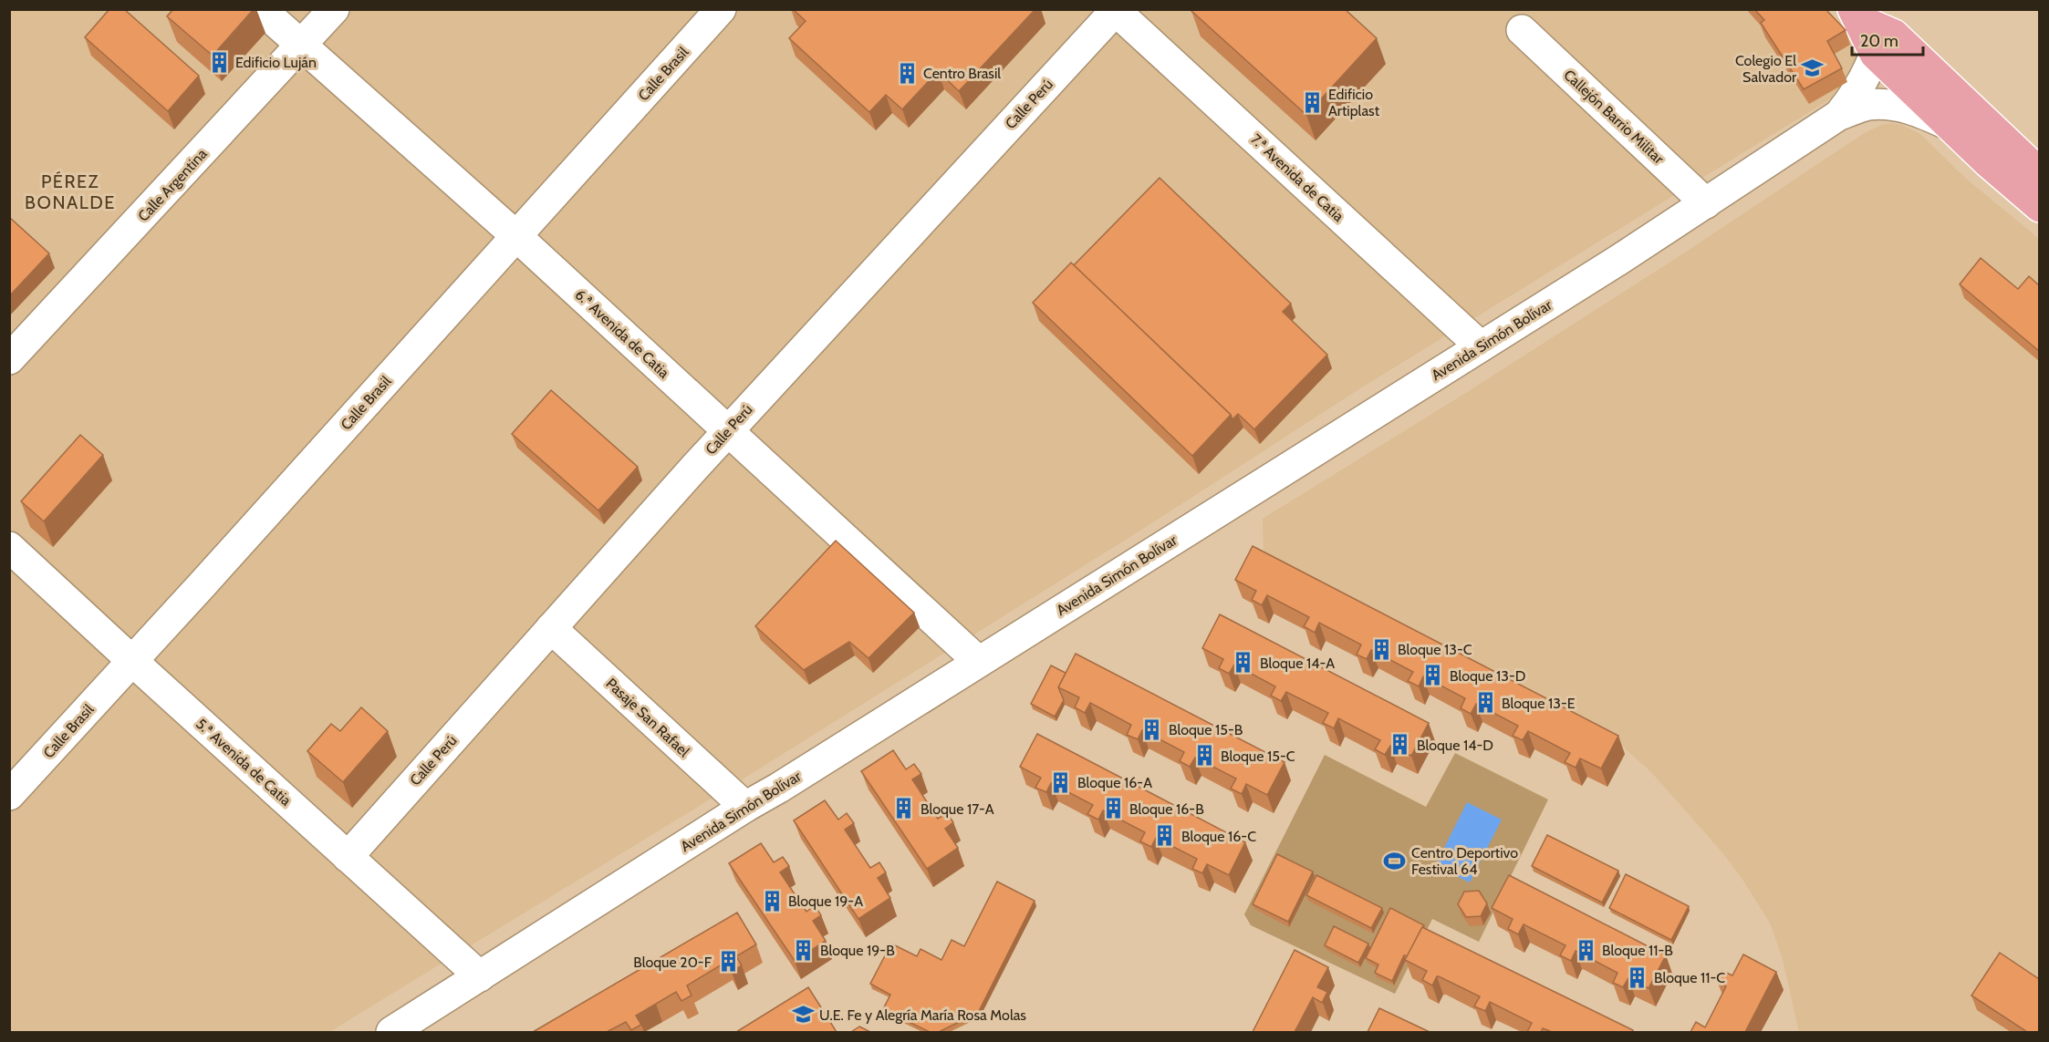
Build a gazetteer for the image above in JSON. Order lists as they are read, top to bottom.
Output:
{
  "streets": {
    "street": [
      "Calle Brasil",
      "Calle Perú",
      "Callejón Barrio Militar",
      "7.ª Avenida de Catia",
      "Calle Argentina",
      "6.ª Avenida de Catia",
      "Avenida Simón Bolívar",
      "Pasaje San Rafael",
      "5.ª Avenida de Catia"
    ]
  },
  "crossings": [
    ["Calle Brasil", "6.ª Avenida de Catia"],
    ["Calle Brasil", "5.ª Avenida de Catia"],
    ["Calle Perú", "7.ª Avenida de Catia"],
    ["Calle Perú", "6.ª Avenida de Catia"],
    ["Calle Perú", "Pasaje San Rafael"],
    ["Calle Perú", "5.ª Avenida de Catia"],
    ["Callejón Barrio Militar", "Avenida Simón Bolívar"],
    ["7.ª Avenida de Catia", "Avenida Simón Bolívar"],
    ["Calle Argentina", "6.ª Avenida de Catia"],
    ["6.ª Avenida de Catia", "Avenida Simón Bolívar"],
    ["Avenida Simón Bolívar", "Pasaje San Rafael"],
    ["Avenida Simón Bolívar", "5.ª Avenida de Catia"]
  ],
  "districts": ["PÉREZ BONALDE"],
  "places": {
    "building": [
      "Edificio Luján",
      "Centro Brasil",
      "Edificio Artiplast",
      "Bloque 13-C",
      "Bloque 14-A",
      "Bloque 13-D",
      "Bloque 13-E",
      "Bloque 15-B",
      "Bloque 14-D",
      "Bloque 15-C",
      "Bloque 16-A",
      "Bloque 17-A",
      "Bloque 16-B",
      "Bloque 16-C",
      "Bloque 19-A",
      "Bloque 19-B",
      "Bloque 11-B",
      "Bloque 20-F",
      "Bloque 11-C"
    ],
    "school or university": ["Colegio El Salvador", "U.E. Fe y Alegría María Rosa Molas"],
    "sports": ["Centro Deportivo Festival 64"]
  },
  "scale_bar": "20 m"
}
